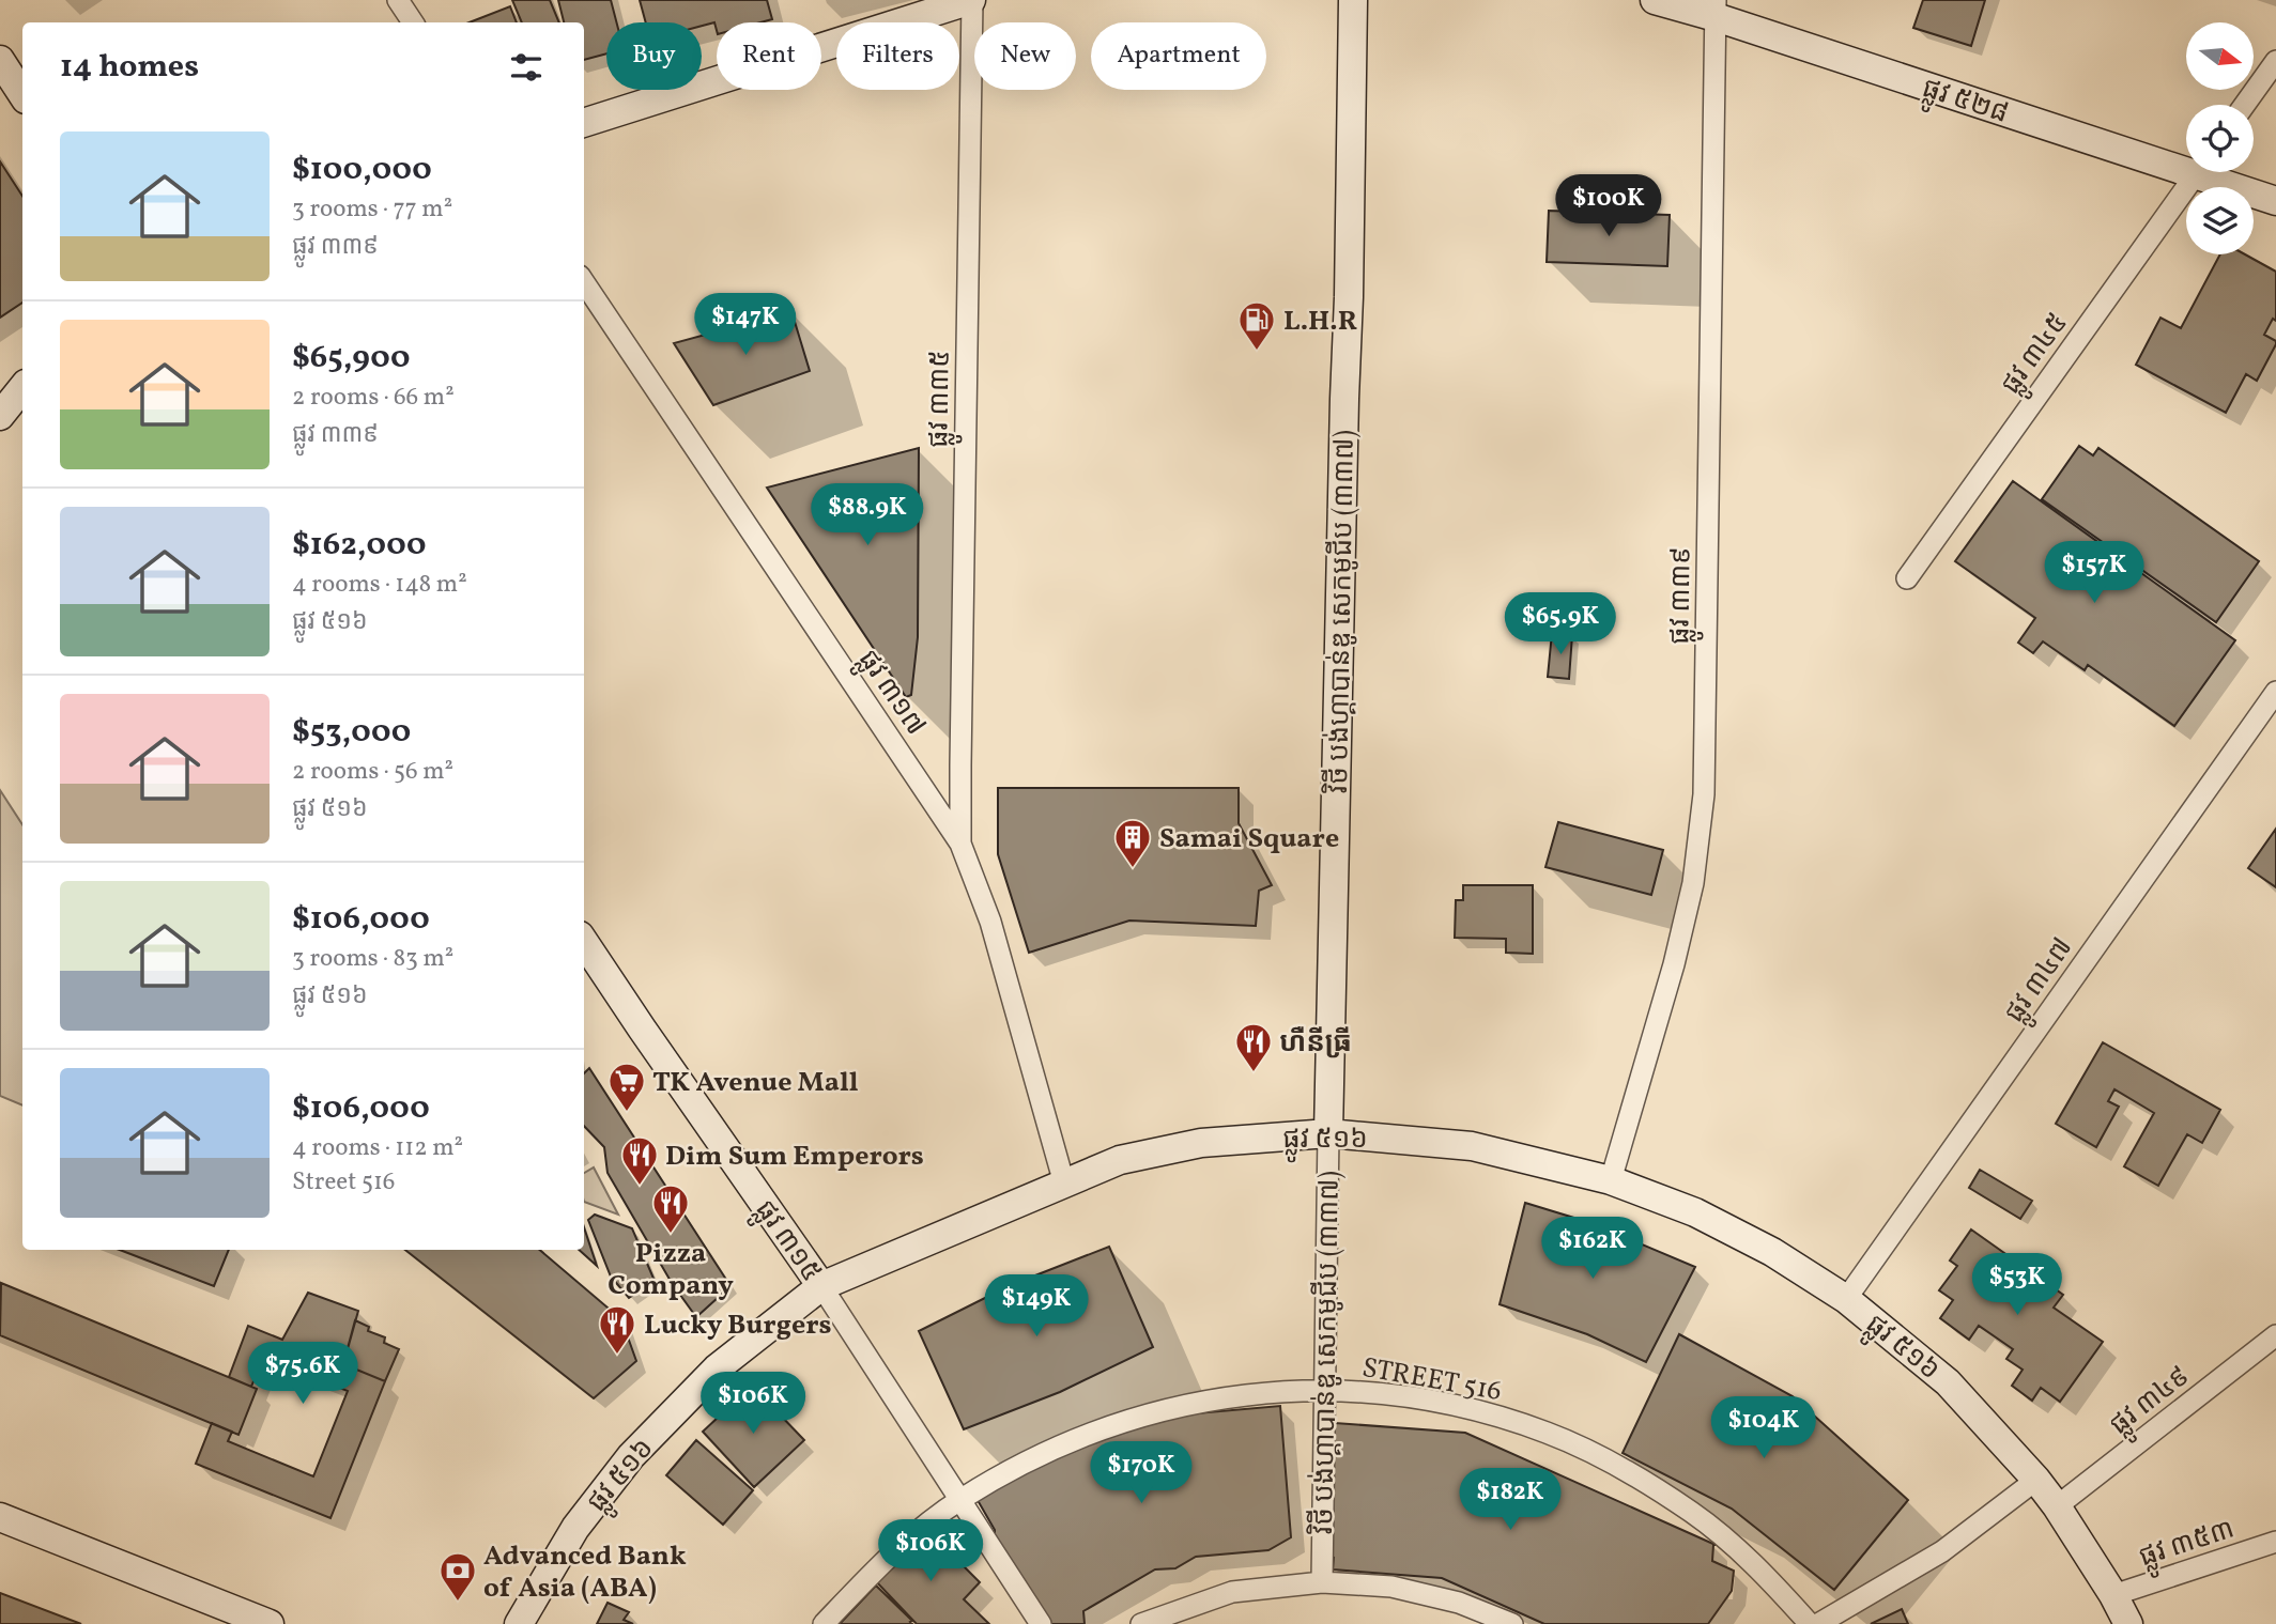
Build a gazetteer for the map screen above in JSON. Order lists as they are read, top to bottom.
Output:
{
  "streets": {
    "street": [
      "ផ្លូវ ៥២៨",
      "ផ្លូវ ៣៤៥",
      "ផ្លូវ ៣៣៥",
      "ផ្លូវ ៣៣៩",
      "វិថី បង់ហ្គាបាន់ឌូ សេកមូជីប (៣៣៧)",
      "ផ្លូវ ៣១៧",
      "ផ្លូវ ៣៤៧",
      "ផ្លូវ ៥១៦",
      "ផ្លូវ ៣១៥",
      "STREET 516",
      "ផ្លូវ ៣៤៩",
      "ផ្លូវ ៣៥៣"
    ]
  },
  "crossings": [
    ["ផ្លូវ ៥២៨", "ផ្លូវ ៣៣៩"],
    ["ផ្លូវ ៣៣៥", "ផ្លូវ ៣១៧"],
    ["ផ្លូវ ៣៣៩", "ផ្លូវ ៥១៦"],
    ["វិថី បង់ហ្គាបាន់ឌូ សេកមូជីប (៣៣៧)", "ផ្លូវ ៥១៦"],
    ["វិថី បង់ហ្គាបាន់ឌូ សេកមូជីប (៣៣៧)", "STREET 516"],
    ["ផ្លូវ ៣១៧", "ផ្លូវ ៥១៦"],
    ["ផ្លូវ ៣៤៧", "ផ្លូវ ៥១៦"],
    ["ផ្លូវ ៥១៦", "ផ្លូវ ៣១៥"],
    ["ផ្លូវ ៥១៦", "ផ្លូវ ៣៤៩"],
    ["ផ្លូវ ៥១៦", "ផ្លូវ ៣៥៣"],
    ["ផ្លូវ ៣១៥", "STREET 516"]
  ],
  "places": {
    "fuel station": ["L.H.R"],
    "building": ["Samai Square"],
    "restaurant": [
      "ហឺនីធ្រី",
      "Dim Sum Emperors",
      "Pizza Company",
      "Lucky Burgers"
    ],
    "supermarket": ["TK Avenue Mall"],
    "bank": ["Advanced Bank of Asia (ABA)"]
  },
  "north": "right",
  "page": {
    "chip": [
      "Buy",
      "Rent",
      "Filters",
      "New",
      "Apartment"
    ],
    "heading": "14 homes",
    "list": [
      {
        "name": "$100,000",
        "note": "3 rooms · 77 m² · ផ្លូវ ៣៣៩"
      },
      {
        "name": "$65,900",
        "note": "2 rooms · 66 m² · ផ្លូវ ៣៣៩"
      },
      {
        "name": "$162,000",
        "note": "4 rooms · 148 m² · ផ្លូវ ៥១៦"
      },
      {
        "name": "$53,000",
        "note": "2 rooms · 56 m² · ផ្លូវ ៥១៦"
      },
      {
        "name": "$106,000",
        "note": "3 rooms · 83 m² · ផ្លូវ ៥១៦"
      },
      {
        "name": "$106,000",
        "note": "4 rooms · 112 m² · Street 516"
      }
    ],
    "price": [
      "$100K",
      "$147K",
      "$88.9K",
      "$157K",
      "$65.9K",
      "$162K",
      "$53K",
      "$149K",
      "$75.6K",
      "$106K",
      "$104K",
      "$170K",
      "$182K",
      "$106K"
    ]
  }
}
